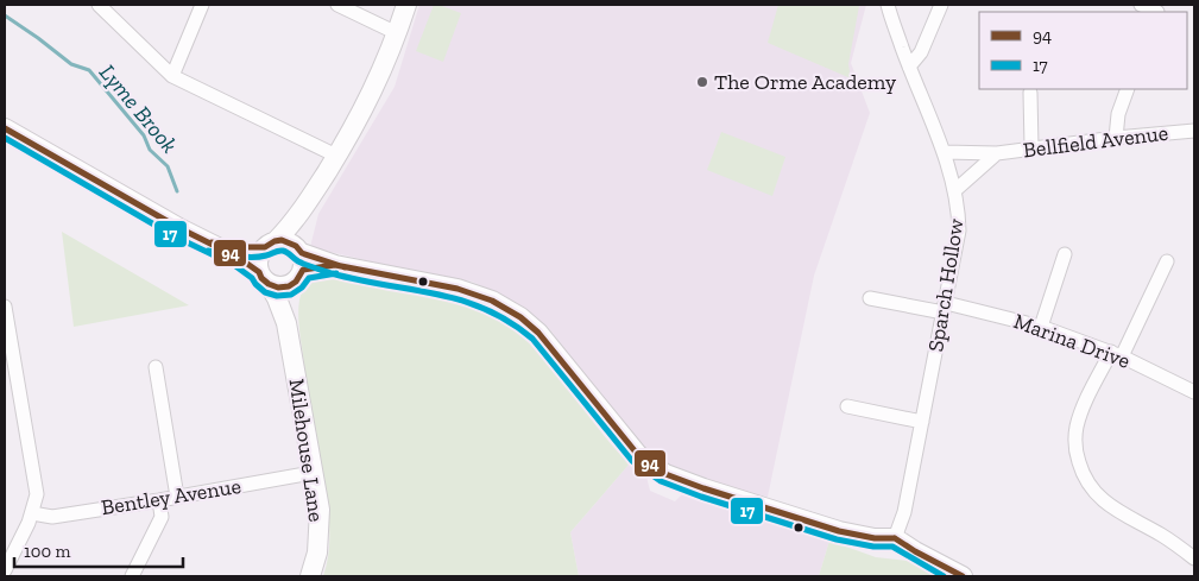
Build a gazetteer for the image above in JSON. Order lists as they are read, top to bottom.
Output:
{
  "streets": {
    "street": [
      "Bellfield Avenue",
      "Sparch Hollow",
      "Marina Drive",
      "Milehouse Lane",
      "Bentley Avenue"
    ]
  },
  "crossings": [
    ["Bellfield Avenue", "Sparch Hollow"],
    ["Sparch Hollow", "Marina Drive"],
    ["Milehouse Lane", "Bentley Avenue"]
  ],
  "water": ["Lyme Brook"],
  "places": ["The Orme Academy"],
  "lines": ["transit line 94", "transit line 17"],
  "legend": ["94", "17"],
  "scale_bar": "100 m"
}
